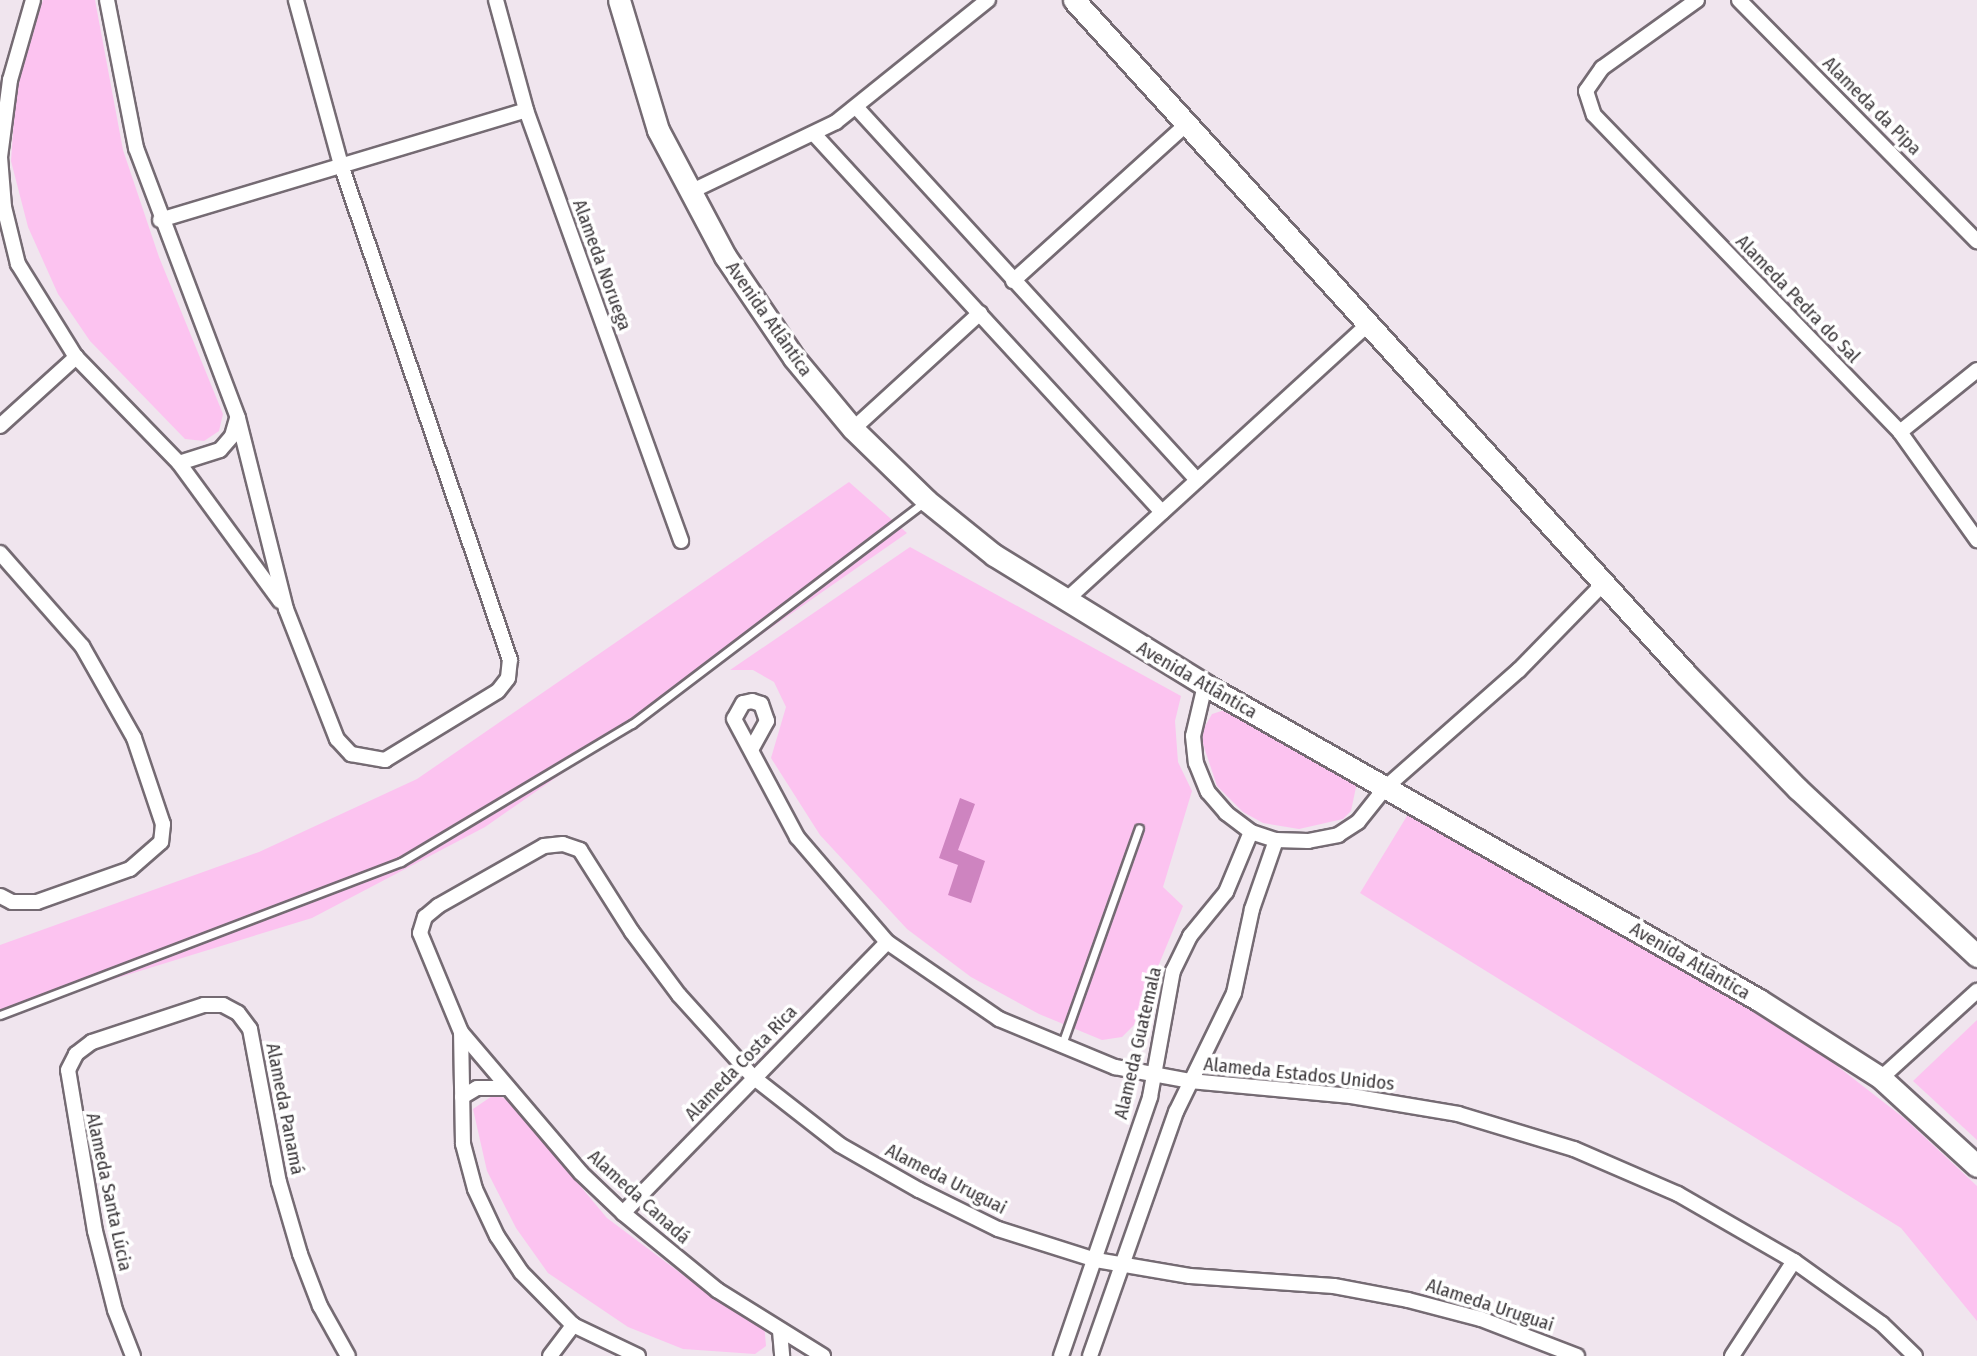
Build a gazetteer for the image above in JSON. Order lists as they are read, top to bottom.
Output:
{
  "streets": {
    "street": [
      "Alameda da Pipa",
      "Alameda Noruega",
      "Alameda Pedra do Sal",
      "Avenida Atlântica",
      "Alameda Guatemala",
      "Alameda Costa Rica",
      "Alameda Estados Unidos",
      "Alameda Panamá",
      "Alameda Uruguai",
      "Alameda Santa Lúcia",
      "Alameda Canadá"
    ]
  },
  "crossings": [
    ["Alameda Guatemala", "Alameda Estados Unidos"],
    ["Alameda Guatemala", "Alameda Uruguai"],
    ["Alameda Costa Rica", "Alameda Estados Unidos"],
    ["Alameda Costa Rica", "Alameda Uruguai"],
    ["Alameda Costa Rica", "Alameda Canadá"],
    ["Alameda Panamá", "Alameda Santa Lúcia"],
    ["Alameda Uruguai", "Alameda Canadá"]
  ]
}
